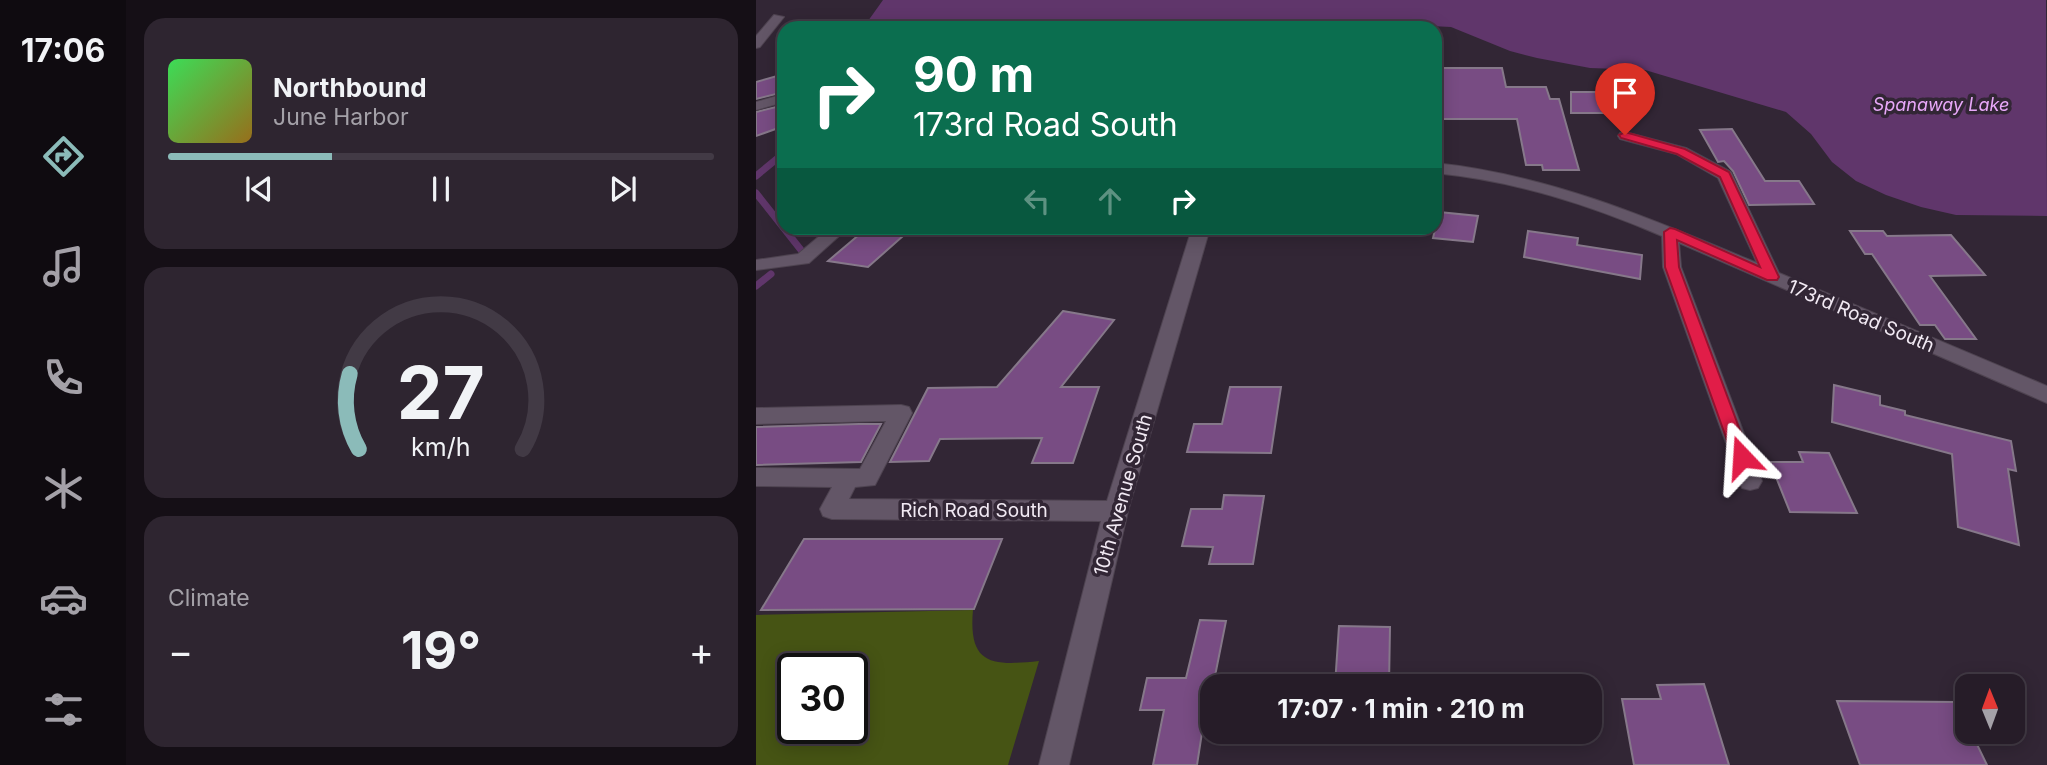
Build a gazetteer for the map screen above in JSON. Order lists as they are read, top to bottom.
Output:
{
  "streets": {
    "street": ["173rd Road South", "10th Avenue South", "Rich Road South"]
  },
  "crossings": [
    ["10th Avenue South", "Rich Road South"]
  ],
  "water": ["Spanaway Lake"],
  "north": "top",
  "page": {
    "tabs": "17:06",
    "turn": ["90 m", "173rd Road South"],
    "song": ["Northbound", "June Harbor"],
    "tile": "Climate",
    "heat": ["−", "19°", "+"],
    "limit": "30",
    "trip": "17:07 · 1 min · 210 m",
    "gauge": ["27", "km/h"]
  }
}
